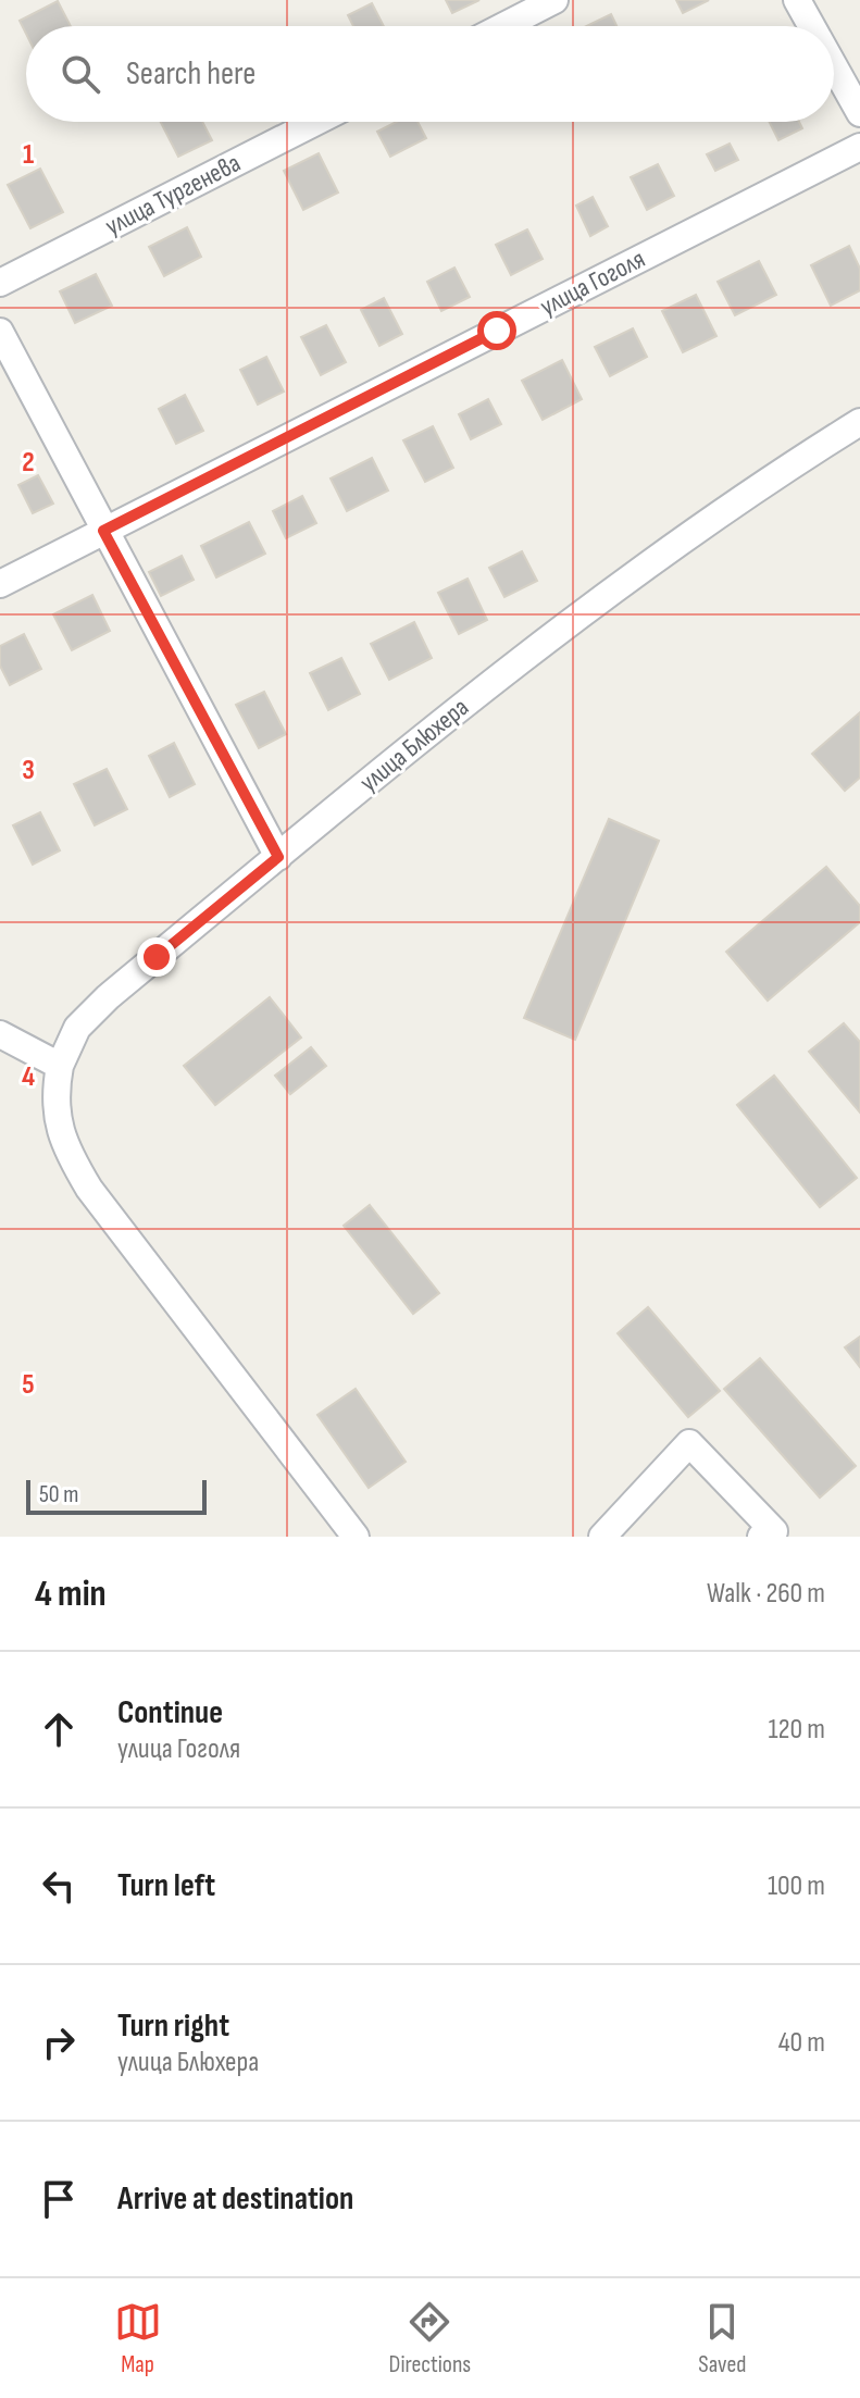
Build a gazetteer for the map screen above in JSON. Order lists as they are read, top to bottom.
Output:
{
  "streets": {
    "street": ["улица Тургенева", "улица Гоголя", "улица Блюхера"]
  },
  "scale_bar": "50 m",
  "page": {
    "search": "Search here",
    "scale": "50 m",
    "heading": ["4 min", "Walk · 260 m"],
    "list": [
      ["Continue", "улица Гоголя", "120 m"],
      ["Turn left", "100 m"],
      ["Turn right", "улица Блюхера", "40 m"],
      "Arrive at destination"
    ],
    "nav": ["Map", "Directions", "Saved"]
  },
  "grid": {
    "rows": [
      "1",
      "2",
      "3",
      "4",
      "5"
    ]
  }
}
